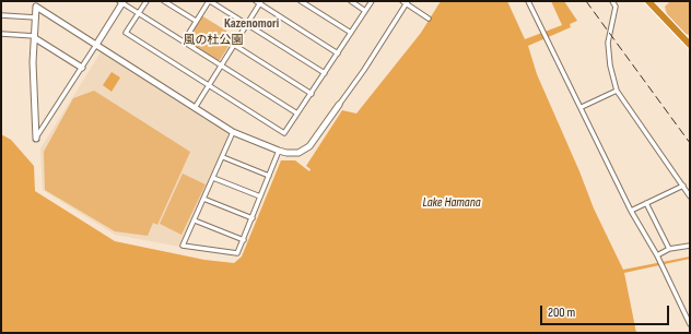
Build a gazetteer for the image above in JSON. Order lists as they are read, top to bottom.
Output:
{
  "districts": ["Kazenomori"],
  "water": ["Lake Hamana"],
  "parks": ["風の杜公園"],
  "scale_bar": "200 m"
}
